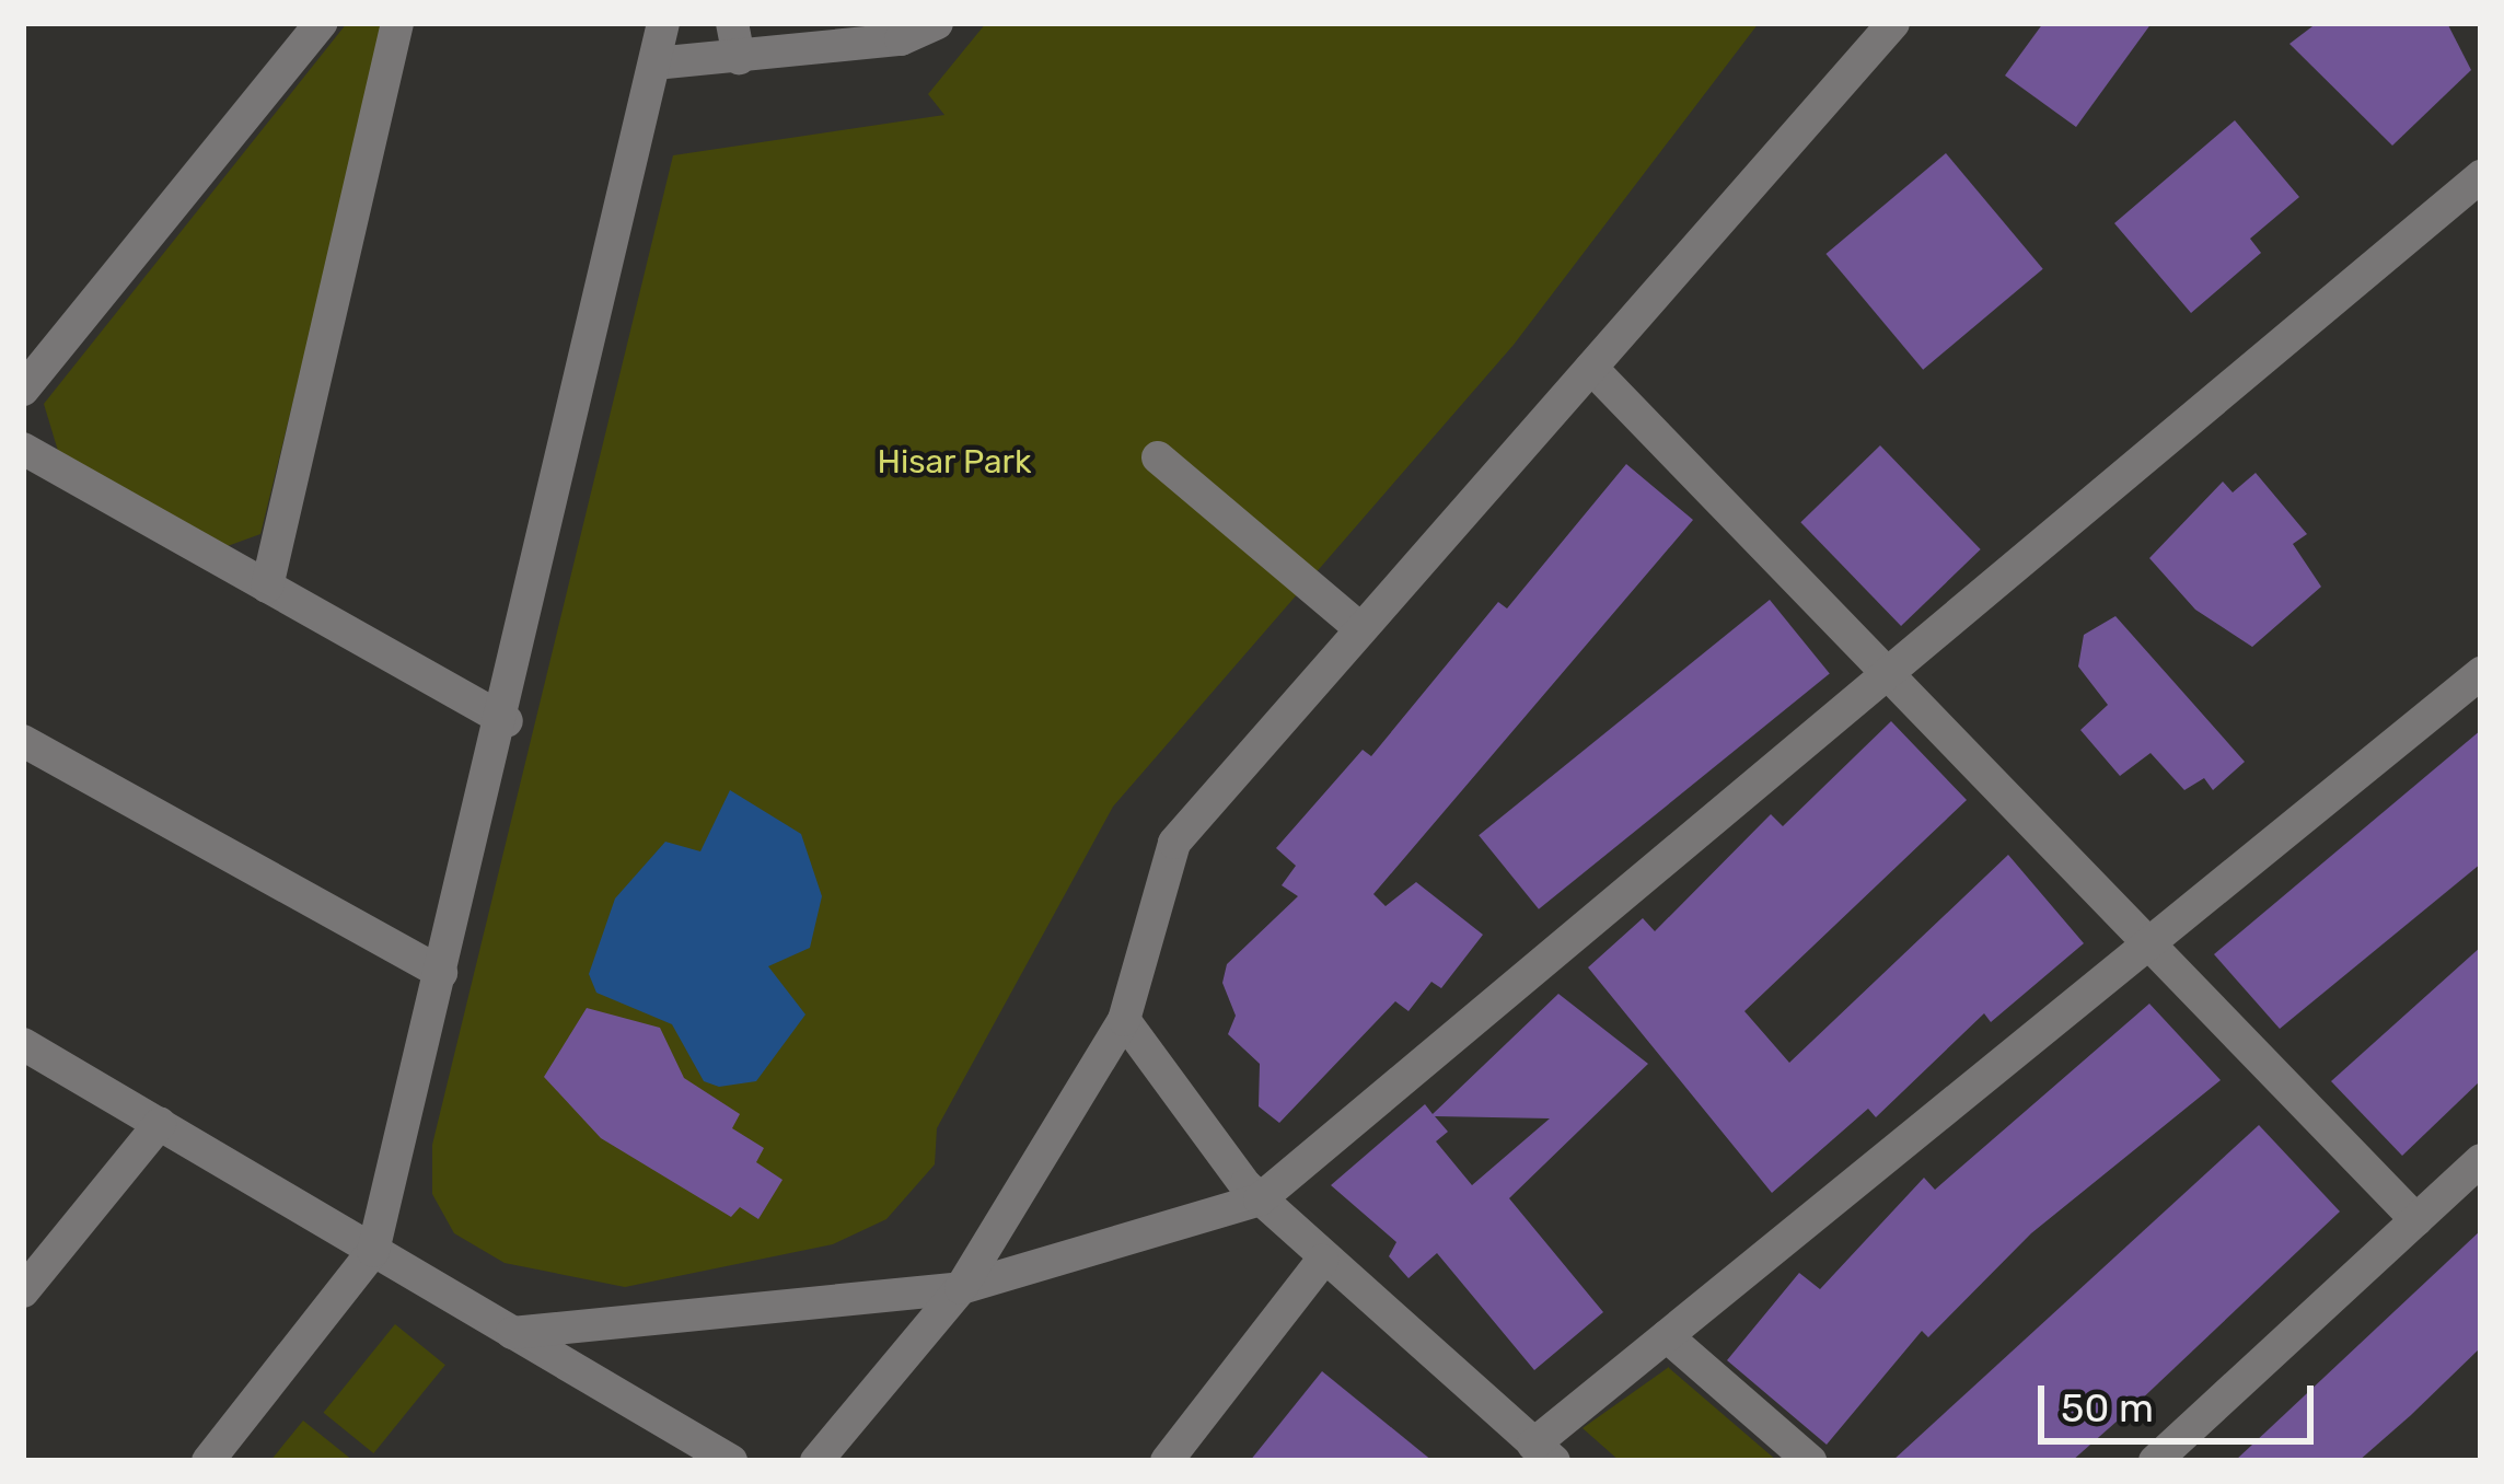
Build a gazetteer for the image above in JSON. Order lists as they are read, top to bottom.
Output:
{
  "parks": ["Hisar Park"],
  "scale_bar": "50 m"
}
